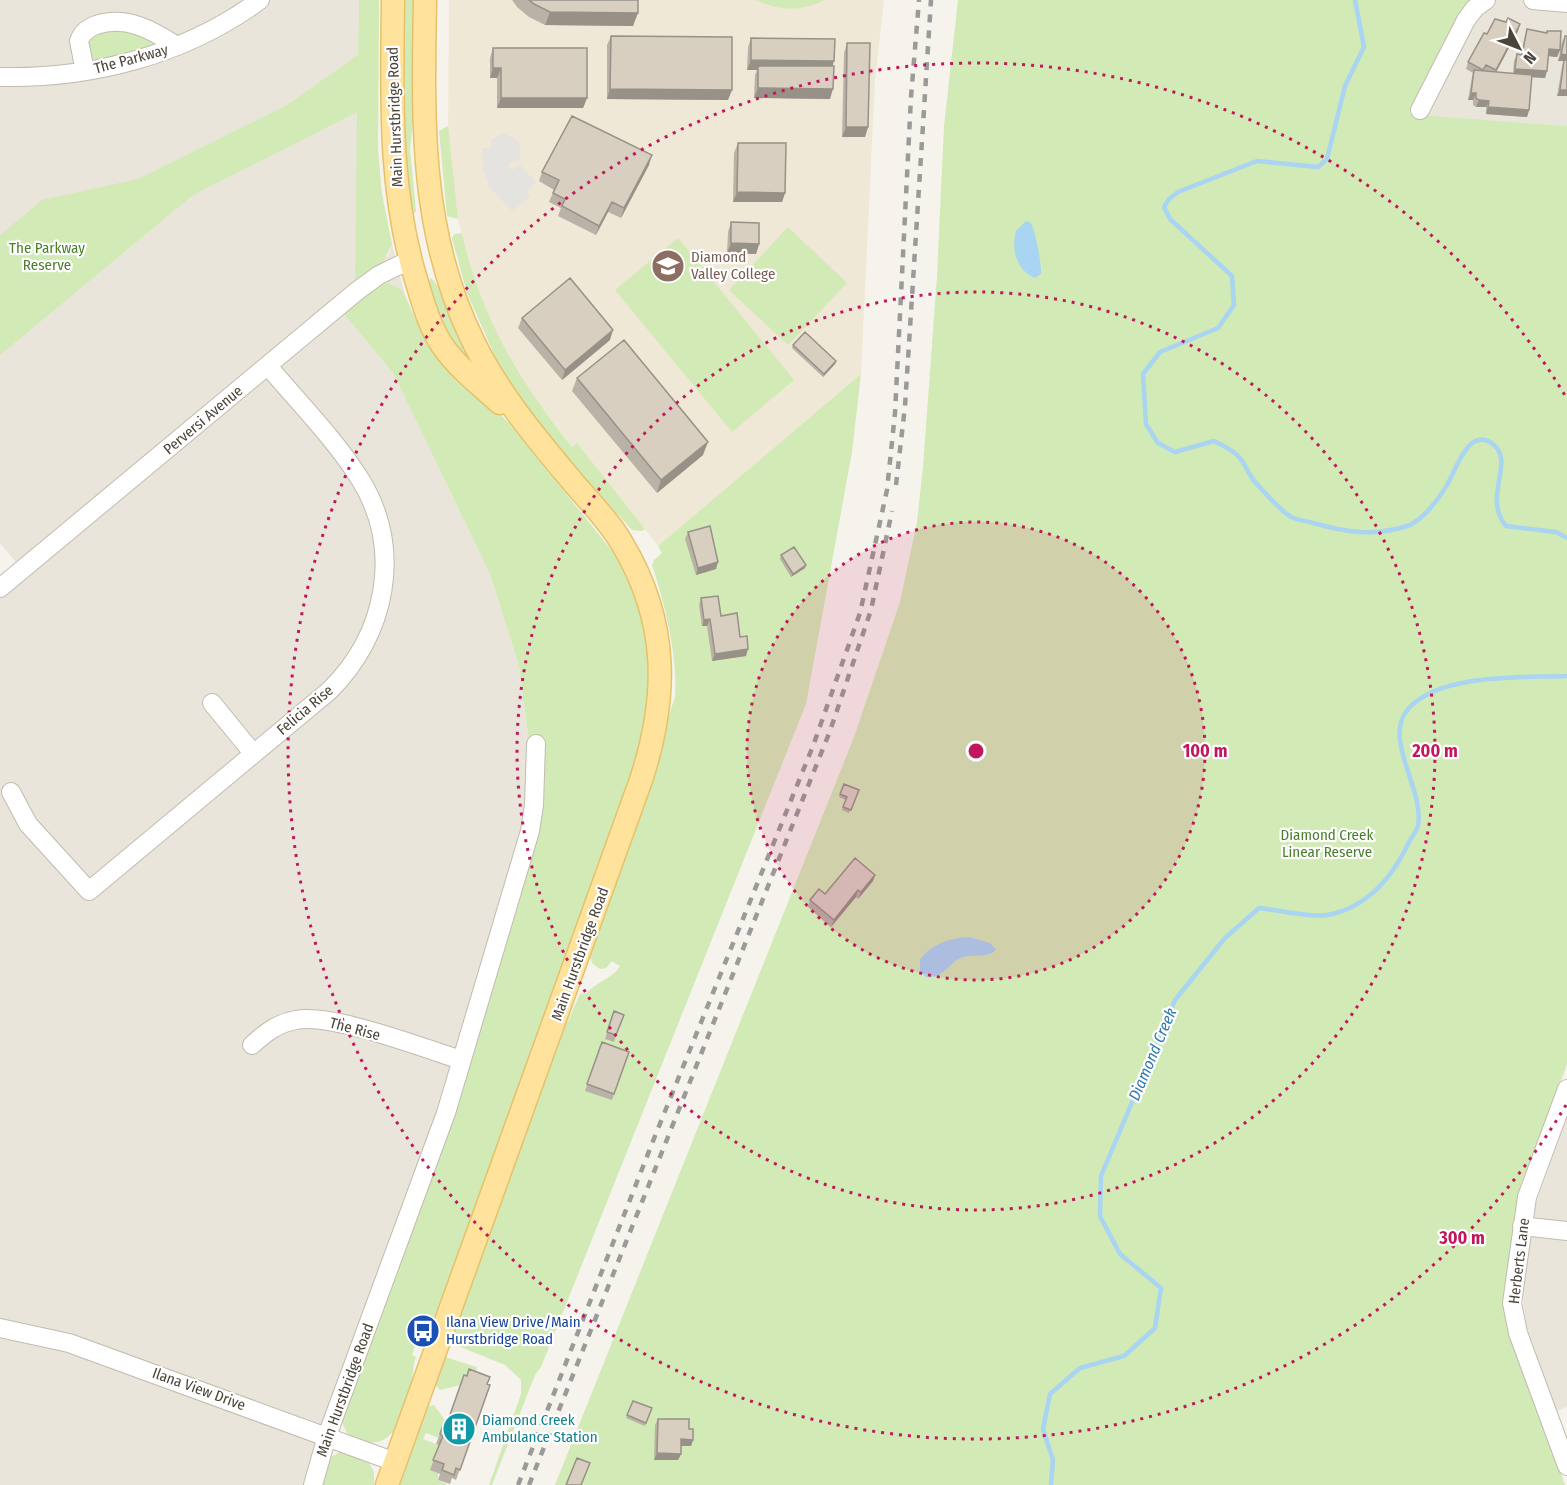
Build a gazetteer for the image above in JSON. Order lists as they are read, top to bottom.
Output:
{
  "streets": {
    "main road": ["Main Hurstbridge Road"],
    "street": [
      "The Parkway",
      "Perversi Avenue",
      "Felicia Rise",
      "The Rise",
      "Herberts Lane",
      "Ilana View Drive"
    ]
  },
  "crossings": [
    ["Main Hurstbridge Road", "Perversi Avenue"],
    ["Main Hurstbridge Road", "The Rise"],
    ["Main Hurstbridge Road", "Ilana View Drive"],
    ["Perversi Avenue", "Felicia Rise"]
  ],
  "water": ["Diamond Creek"],
  "parks": ["The Parkway Reserve", "Diamond Creek Linear Reserve"],
  "places": {
    "school or university": ["Diamond Valley College"],
    "bus stop": ["Ilana View Drive/Main Hurstbridge Road"],
    "building": ["Diamond Creek Ambulance Station"]
  },
  "north": "bottom right",
  "rings": ["100 m", "200 m", "300 m"]
}
